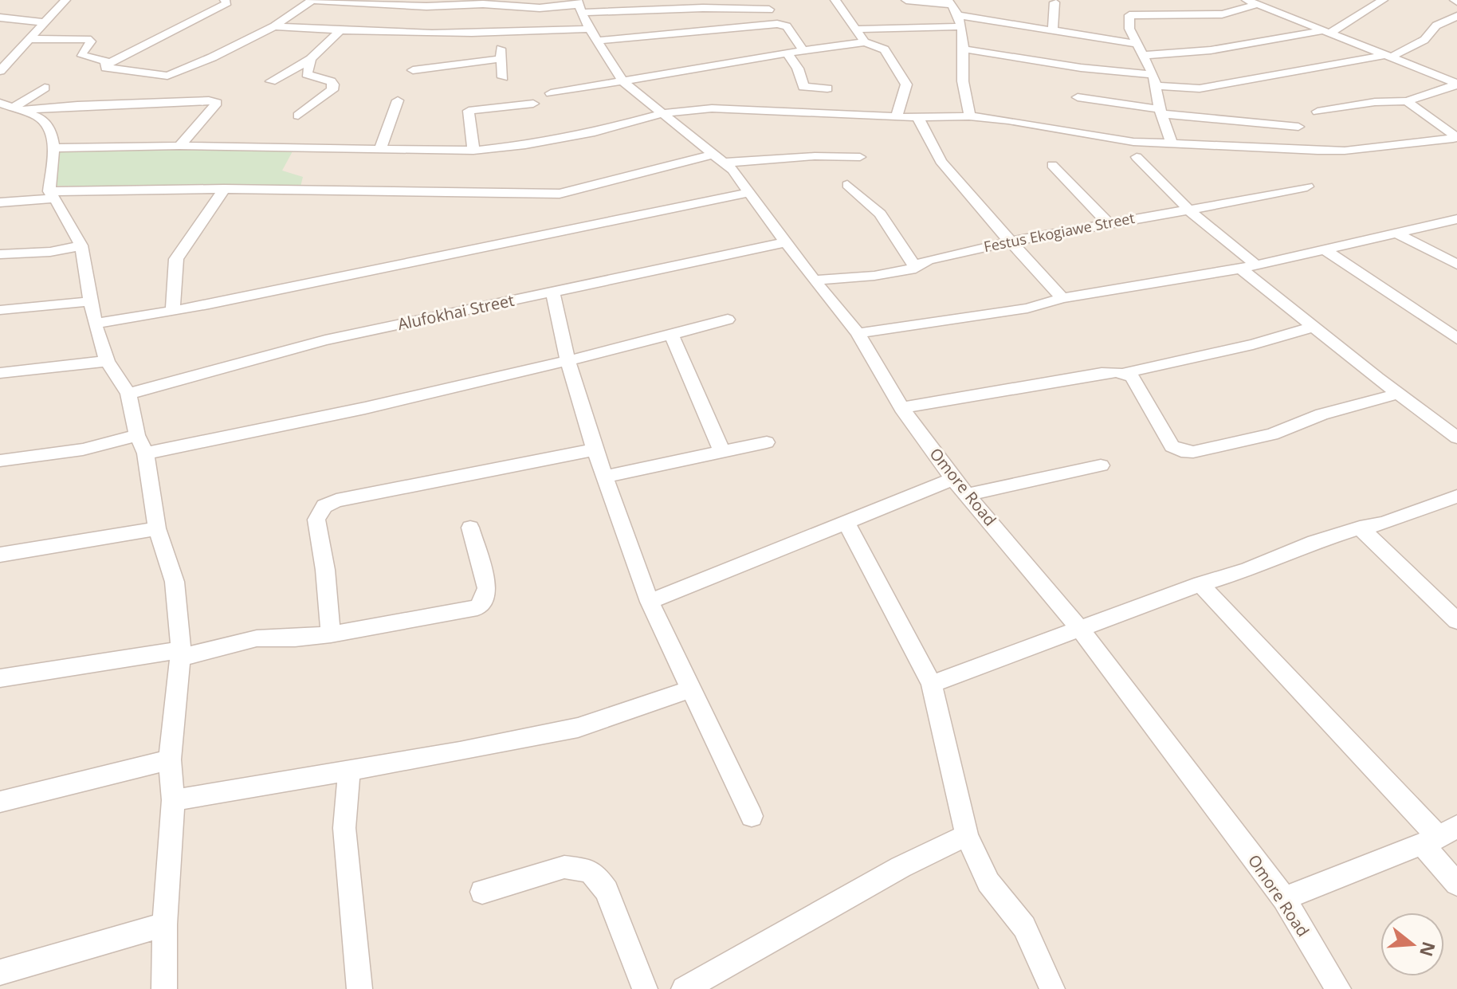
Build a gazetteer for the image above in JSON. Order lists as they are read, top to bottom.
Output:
{
  "streets": {
    "street": ["Festus Ekogiawe Street", "Alufokhai Street", "Omore Road"]
  },
  "crossings": [
    ["Festus Ekogiawe Street", "Omore Road"],
    ["Alufokhai Street", "Omore Road"]
  ],
  "north": "right"
}
